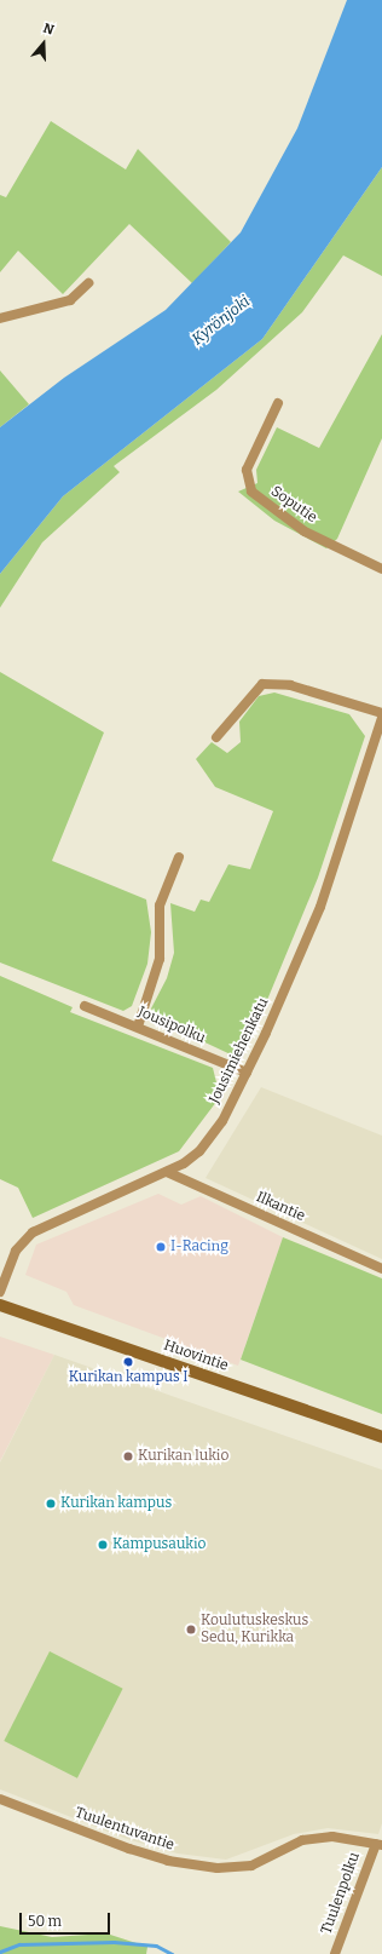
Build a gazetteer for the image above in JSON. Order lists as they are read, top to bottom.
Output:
{
  "streets": {
    "main road": ["Huovintie"],
    "street": [
      "Soputie",
      "Jousipolku",
      "Jousimiehenkatu",
      "Ilkantie",
      "Tuulentuvantie",
      "Tuulenpolku"
    ]
  },
  "crossings": [
    ["Jousipolku", "Jousimiehenkatu"],
    ["Jousimiehenkatu", "Ilkantie"],
    ["Tuulentuvantie", "Tuulenpolku"]
  ],
  "water": ["Kyrönjoki"],
  "places": [
    "I-Racing",
    "Kurikan kampus I",
    "Kurikan lukio",
    "Kurikan kampus",
    "Kampusaukio",
    "Koulutuskeskus Sedu, Kurikka"
  ],
  "scale_bar": "50 m",
  "north": "top"
}
